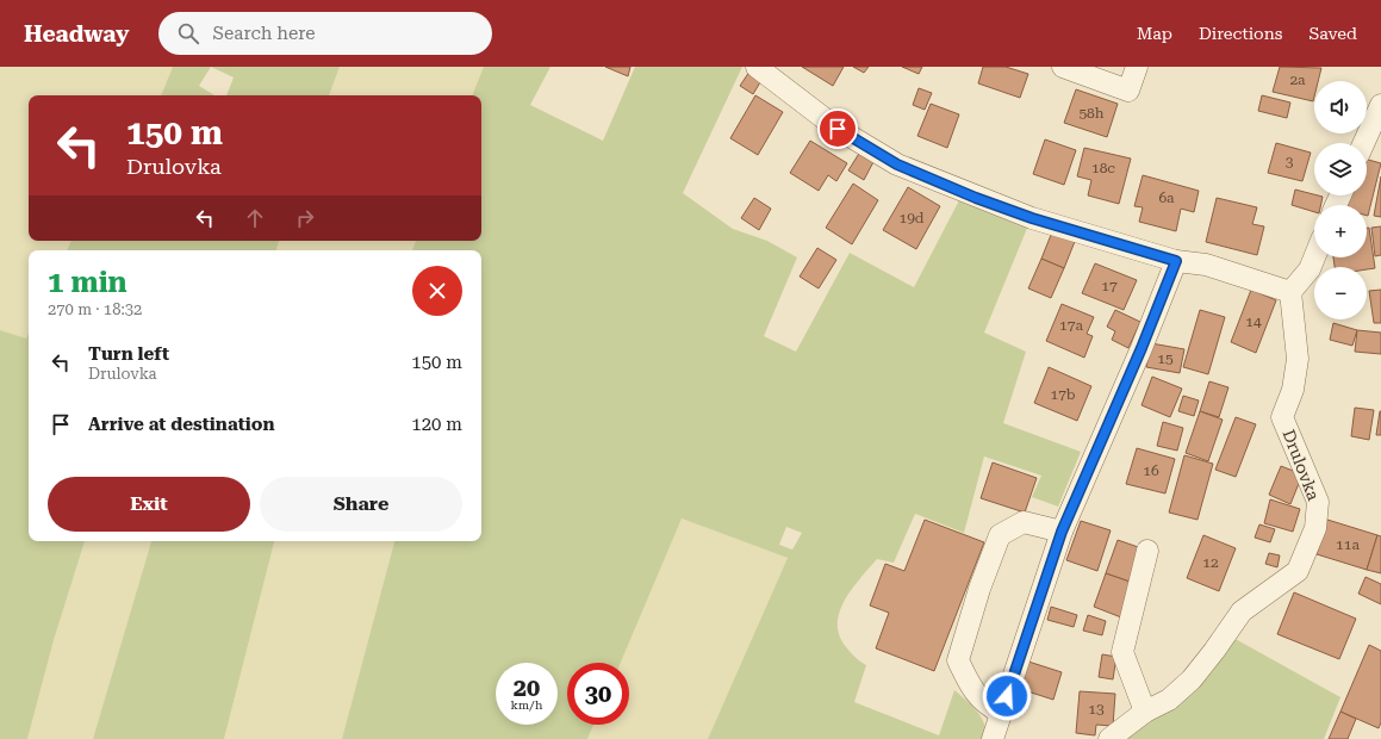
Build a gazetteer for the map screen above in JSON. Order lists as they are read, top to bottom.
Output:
{
  "streets": {
    "street": ["Drulovka"]
  },
  "house_numbers": [
    "2a",
    "58h",
    "3",
    "18c",
    "6a",
    "19d",
    "17",
    "14",
    "17a",
    "15",
    "17b",
    "16",
    "11a",
    "12",
    "13"
  ],
  "page": {
    "header": "Headway",
    "search": "Search here",
    "nav": ["Map", "Directions", "Saved"],
    "map_buttons": ["+", "−"],
    "turn": ["150 m", "Drulovka"],
    "heading": ["1 min", "270 m · 18:32"],
    "list": [
      {
        "name": "Turn left",
        "note": "Drulovka",
        "value": "150 m"
      },
      {
        "name": "Arrive at destination",
        "value": "120 m"
      }
    ],
    "buttons": ["Exit", "Share"],
    "speed": "20 km/h",
    "limit": "30"
  }
}
